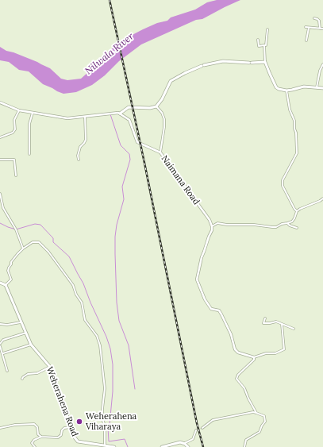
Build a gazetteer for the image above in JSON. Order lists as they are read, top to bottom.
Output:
{
  "streets": {
    "main road": ["Weherahena Road"],
    "street": ["Naimana Road"]
  },
  "water": ["Nilwala River"],
  "places": ["Weherahena Viharaya"]
}
